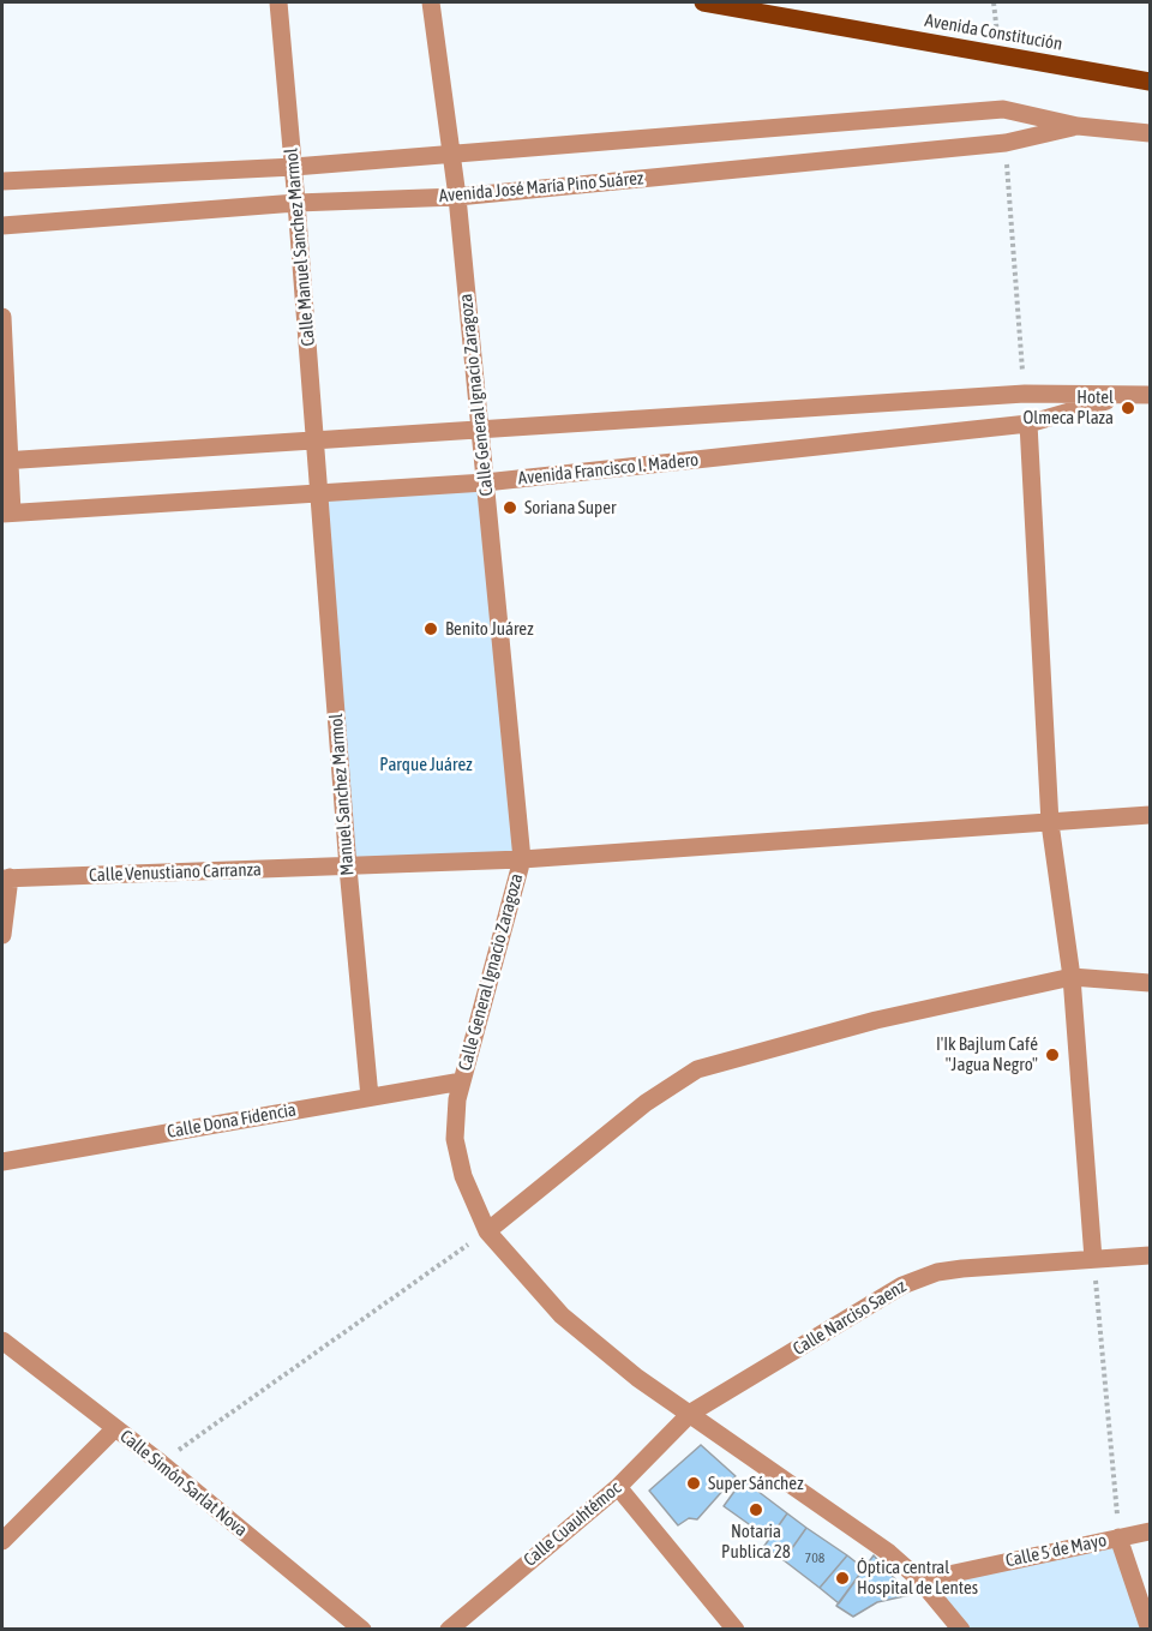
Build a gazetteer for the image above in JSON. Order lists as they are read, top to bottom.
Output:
{
  "streets": {
    "main road": ["Avenida Constitución"],
    "street": [
      "Avenida José María Pino Suárez",
      "Calle Manuel Sanchez Marmol",
      "Calle General Ignacio Zaragoza",
      "Avenida Francisco I. Madero",
      "Manuel Sanchez Marmol",
      "Calle Venustiano Carranza",
      "Calle Dona Fidencia",
      "Calle Narciso Saenz",
      "Calle Simón Sarlat Nova",
      "Calle Cuauhtémoc",
      "Calle 5 de Mayo"
    ]
  },
  "crossings": [
    ["Avenida José María Pino Suárez", "Calle Manuel Sanchez Marmol"],
    ["Avenida José María Pino Suárez", "Calle General Ignacio Zaragoza"],
    ["Calle Manuel Sanchez Marmol", "Avenida Francisco I. Madero"],
    ["Calle Manuel Sanchez Marmol", "Manuel Sanchez Marmol"],
    ["Calle General Ignacio Zaragoza", "Avenida Francisco I. Madero"],
    ["Calle General Ignacio Zaragoza", "Calle Venustiano Carranza"],
    ["Calle General Ignacio Zaragoza", "Calle Dona Fidencia"],
    ["Calle General Ignacio Zaragoza", "Calle Narciso Saenz"],
    ["Calle General Ignacio Zaragoza", "Calle Cuauhtémoc"],
    ["Calle General Ignacio Zaragoza", "Calle 5 de Mayo"],
    ["Avenida Francisco I. Madero", "Manuel Sanchez Marmol"],
    ["Manuel Sanchez Marmol", "Calle Venustiano Carranza"],
    ["Manuel Sanchez Marmol", "Calle Dona Fidencia"],
    ["Calle Narciso Saenz", "Calle Cuauhtémoc"]
  ],
  "parks": ["Parque Juárez"],
  "places": [
    "Hotel Olmeca Plaza",
    "Soriana Super",
    "Benito Juárez",
    "I'Ik Bajlum Café \"Jagua Negro\"",
    "Super Sánchez",
    "Notaria Publica 28",
    "Óptica central Hospital de Lentes"
  ],
  "house_numbers": ["708"]
}
